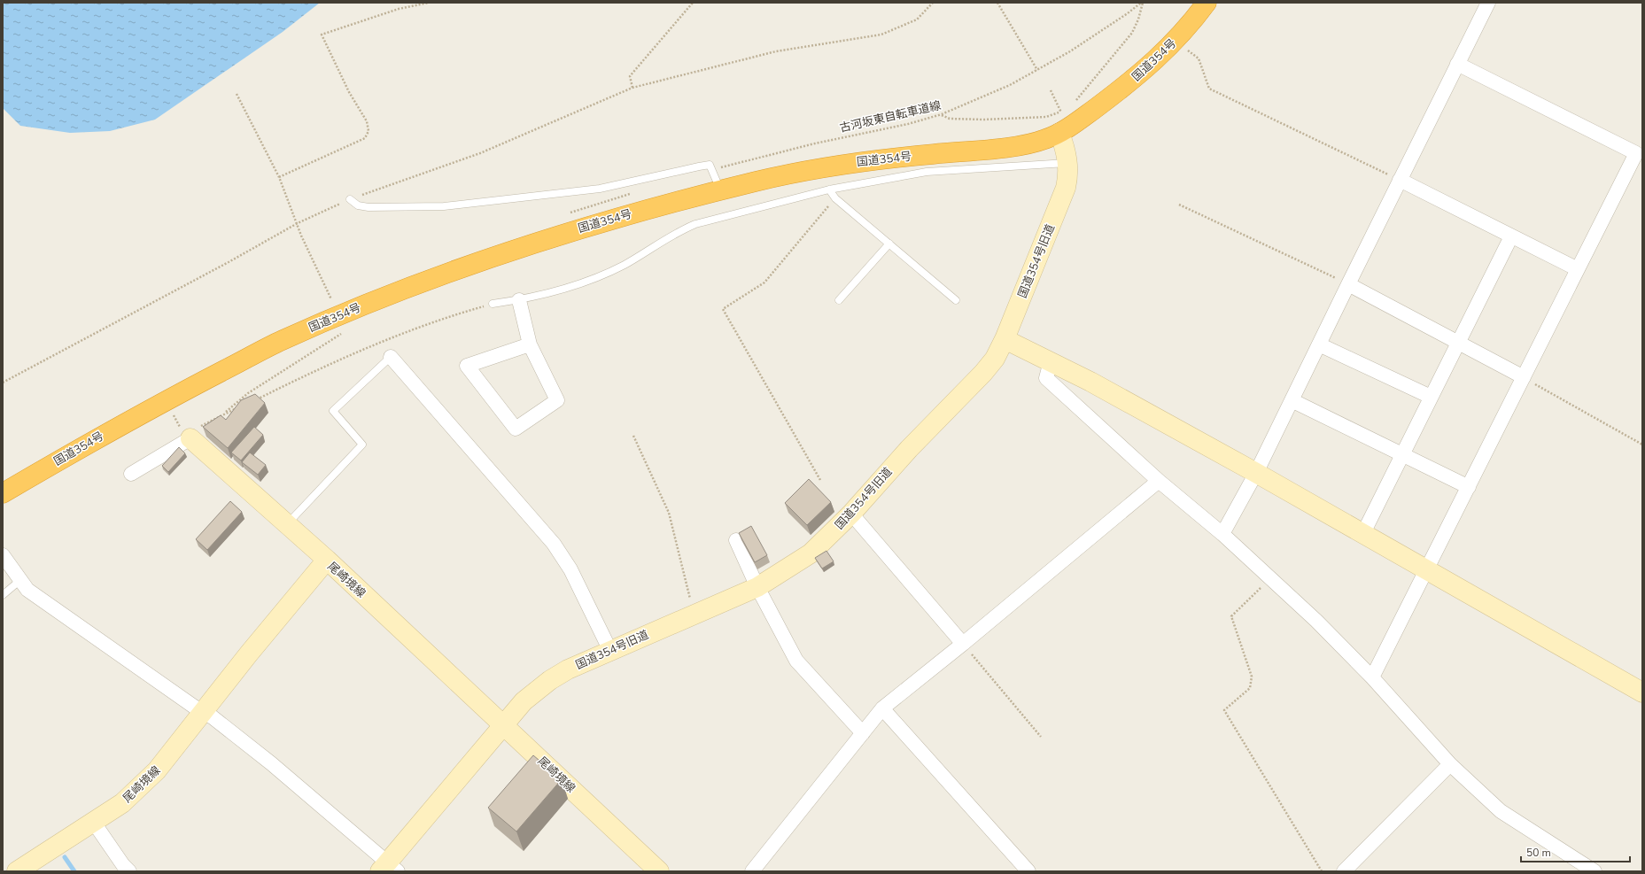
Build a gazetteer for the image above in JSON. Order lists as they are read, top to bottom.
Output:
{
  "streets": {
    "highway": ["国道354号"],
    "street": ["国道354号旧道", "尾崎境線"],
    "path": ["古河坂東自転車道線"]
  },
  "crossings": [
    ["国道354号", "国道354号旧道"],
    ["国道354号旧道", "尾崎境線"]
  ],
  "scale_bar": "50 m"
}
